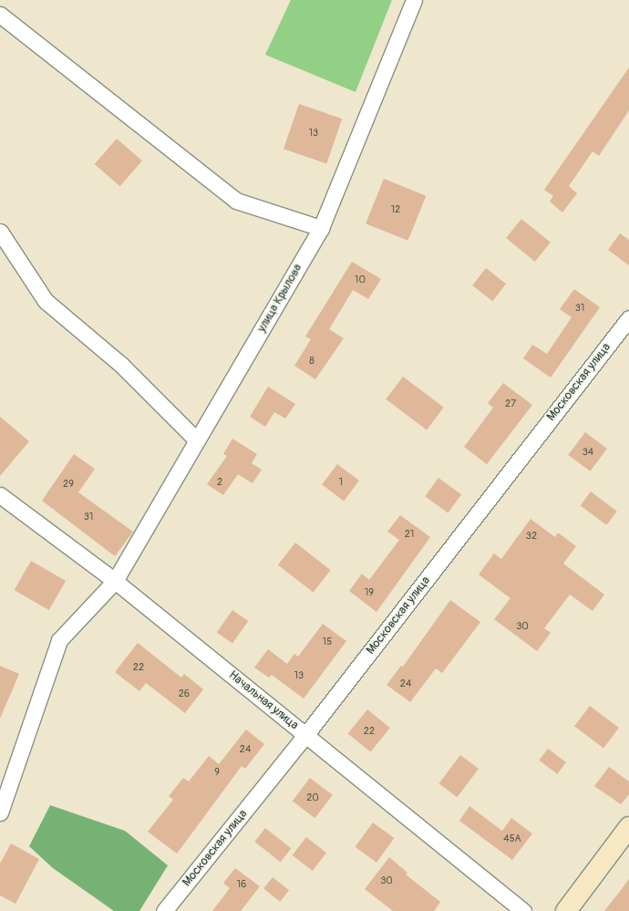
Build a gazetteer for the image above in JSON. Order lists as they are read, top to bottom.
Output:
{
  "streets": {
    "street": ["улица Крылова", "Московская улица", "Начальная улица"]
  },
  "crossings": [
    ["улица Крылова", "Начальная улица"],
    ["Московская улица", "Начальная улица"]
  ],
  "house_numbers": [
    "13",
    "12",
    "10",
    "31",
    "8",
    "27",
    "34",
    "2",
    "1",
    "29",
    "31",
    "21",
    "32",
    "19",
    "30",
    "15",
    "22",
    "13",
    "24",
    "26",
    "22",
    "24",
    "9",
    "20",
    "45А",
    "30",
    "16"
  ]
}
